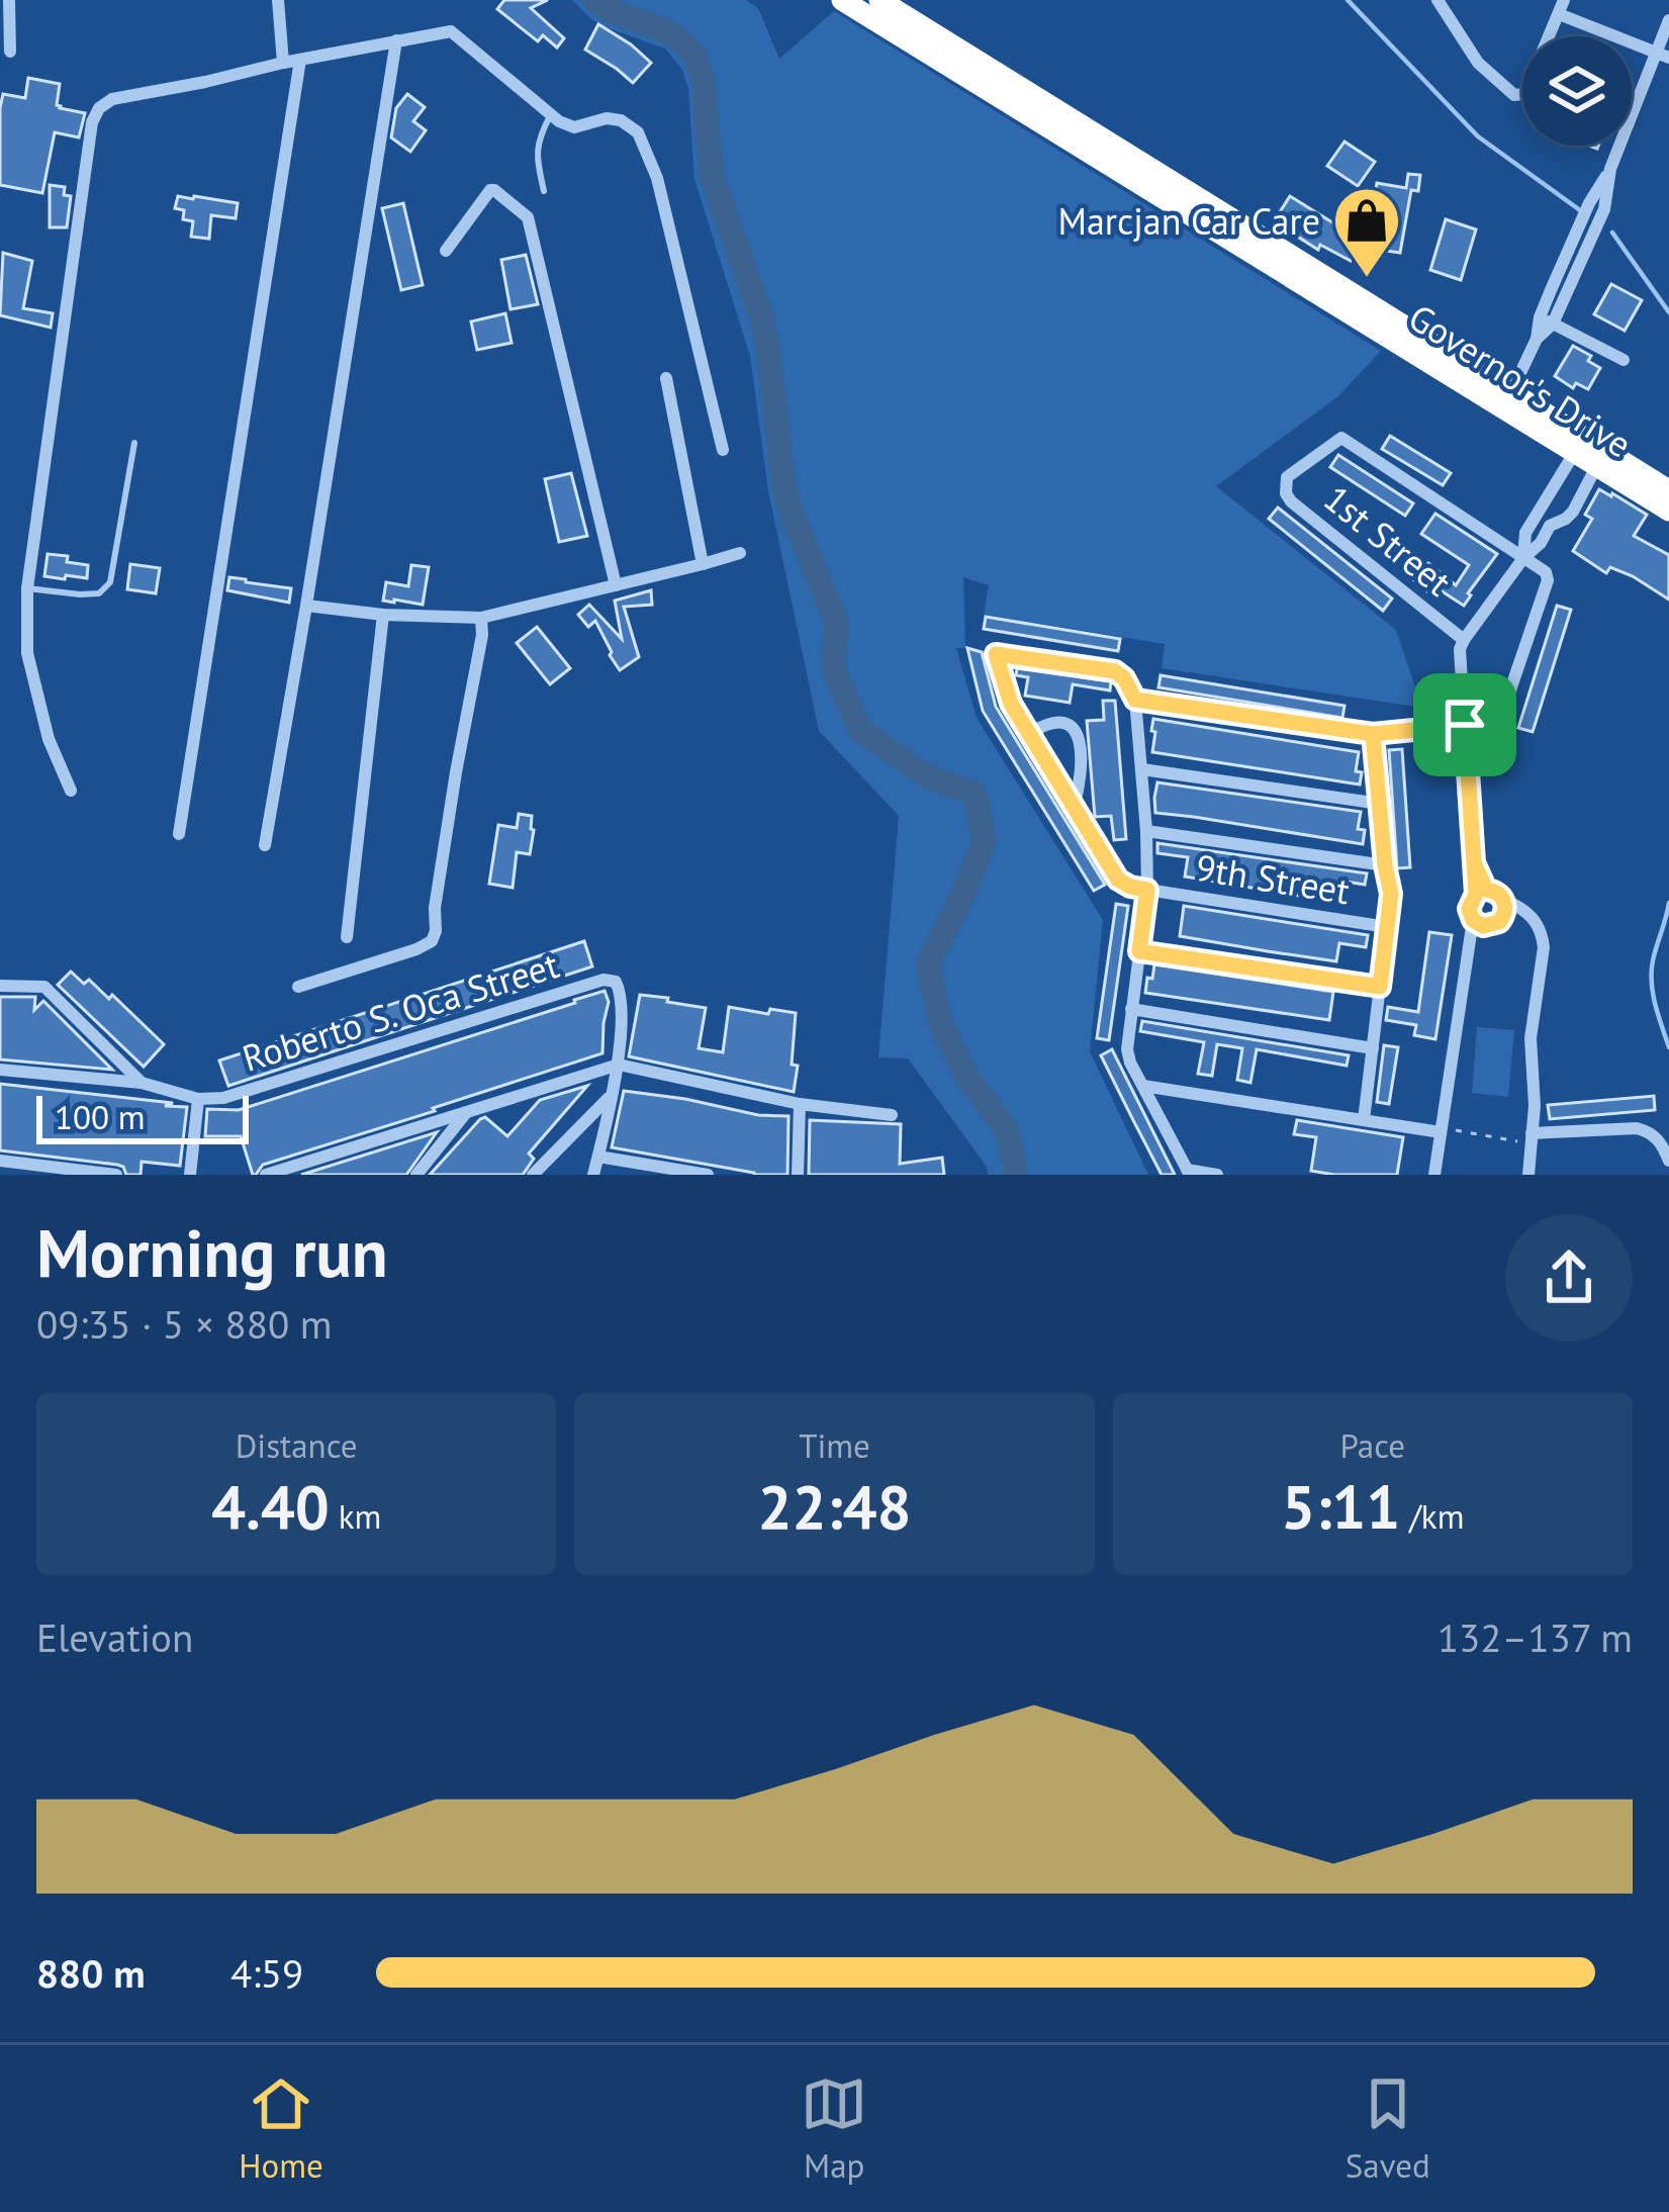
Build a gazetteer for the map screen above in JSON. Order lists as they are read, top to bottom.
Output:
{
  "streets": {
    "highway": ["Governor's Drive"],
    "street": ["1st Street", "9th Street", "Roberto S. Oca Street"]
  },
  "places": {
    "shop": ["Marcjan Car Care"]
  },
  "scale_bar": "100 m",
  "page": {
    "scale": "100 m",
    "heading": ["Morning run", "09:35 · 5 × 880 m"],
    "stats": [
      ["Distance", "4.40 km"],
      ["Time", "22:48"],
      ["Pace", "5:11 /km"]
    ],
    "chart": ["Elevation", "132–137 m"],
    "list": [
      {
        "name": "880 m",
        "note": "4:59"
      }
    ],
    "tabs": ["Home", "Map", "Saved"]
  }
}
